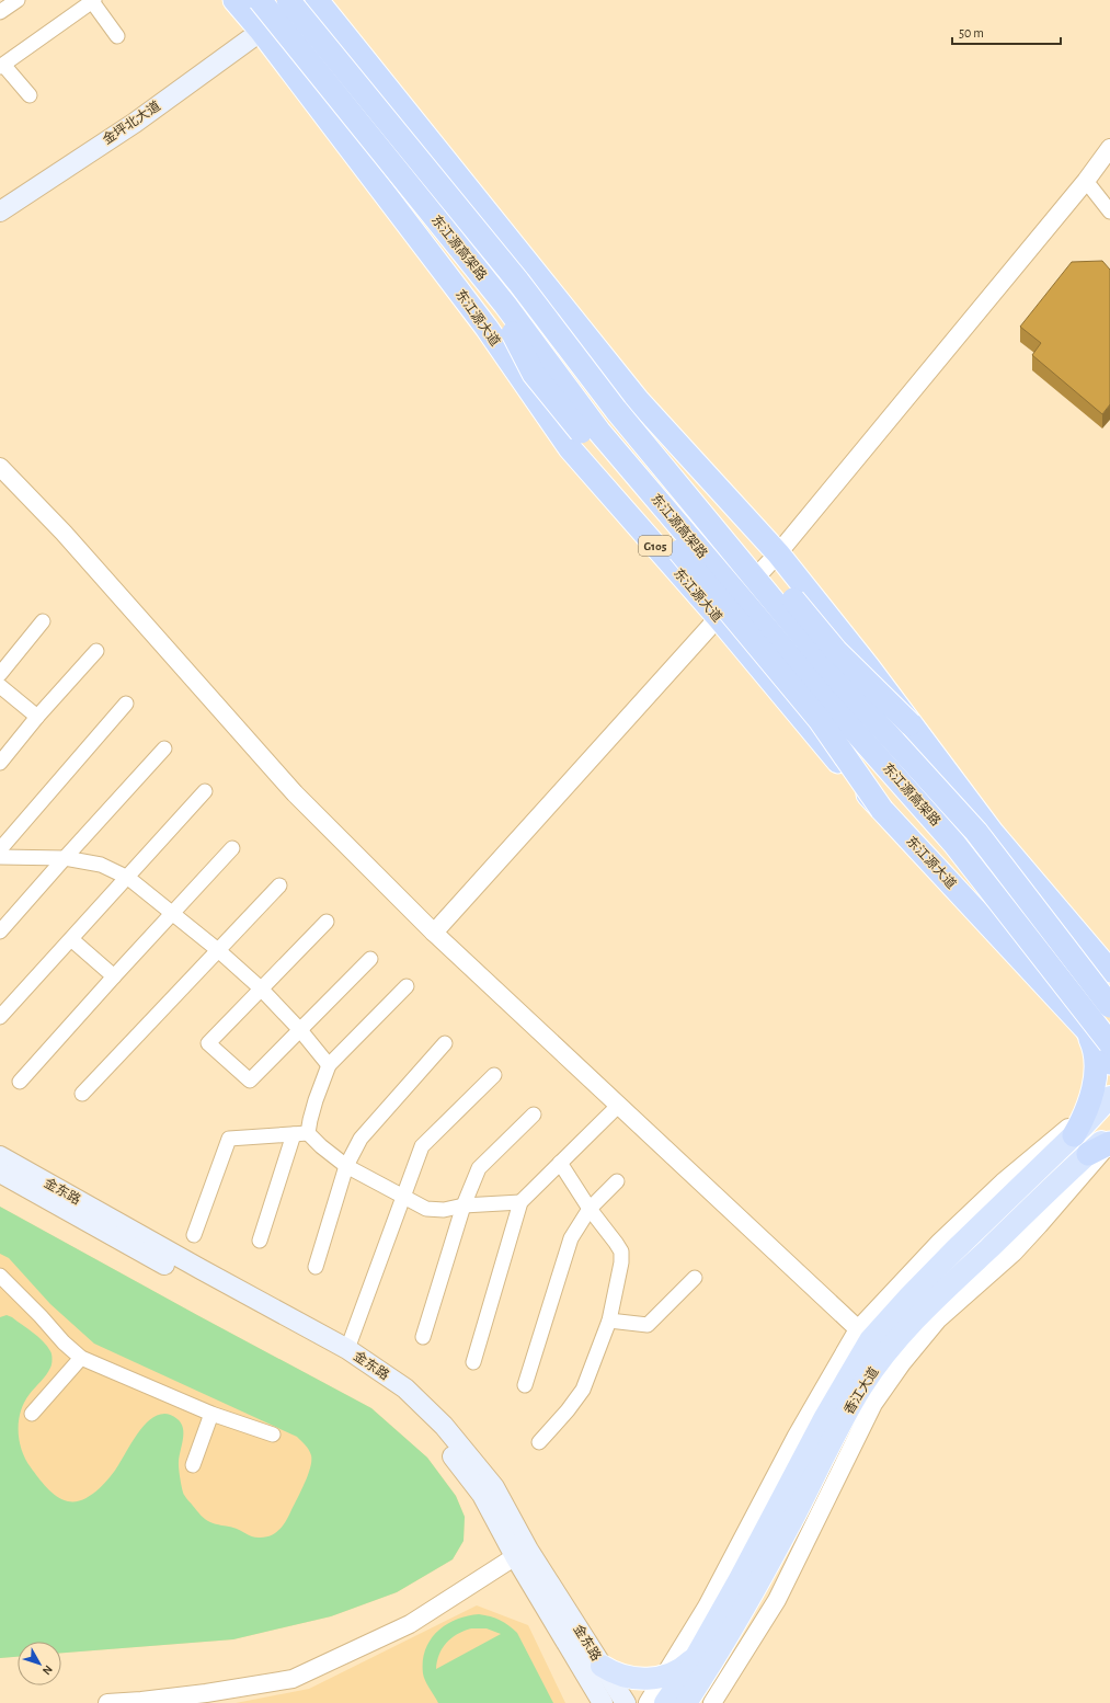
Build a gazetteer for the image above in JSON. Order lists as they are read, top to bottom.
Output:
{
  "streets": {
    "highway": ["东江源高架路", "东江源大道", "G105"],
    "main road": ["金坪北大道", "金东路", "香江大道"]
  },
  "crossings": [
    ["金坪北大道", "东江源大道"]
  ],
  "scale_bar": "50 m",
  "north": "bottom right"
}
